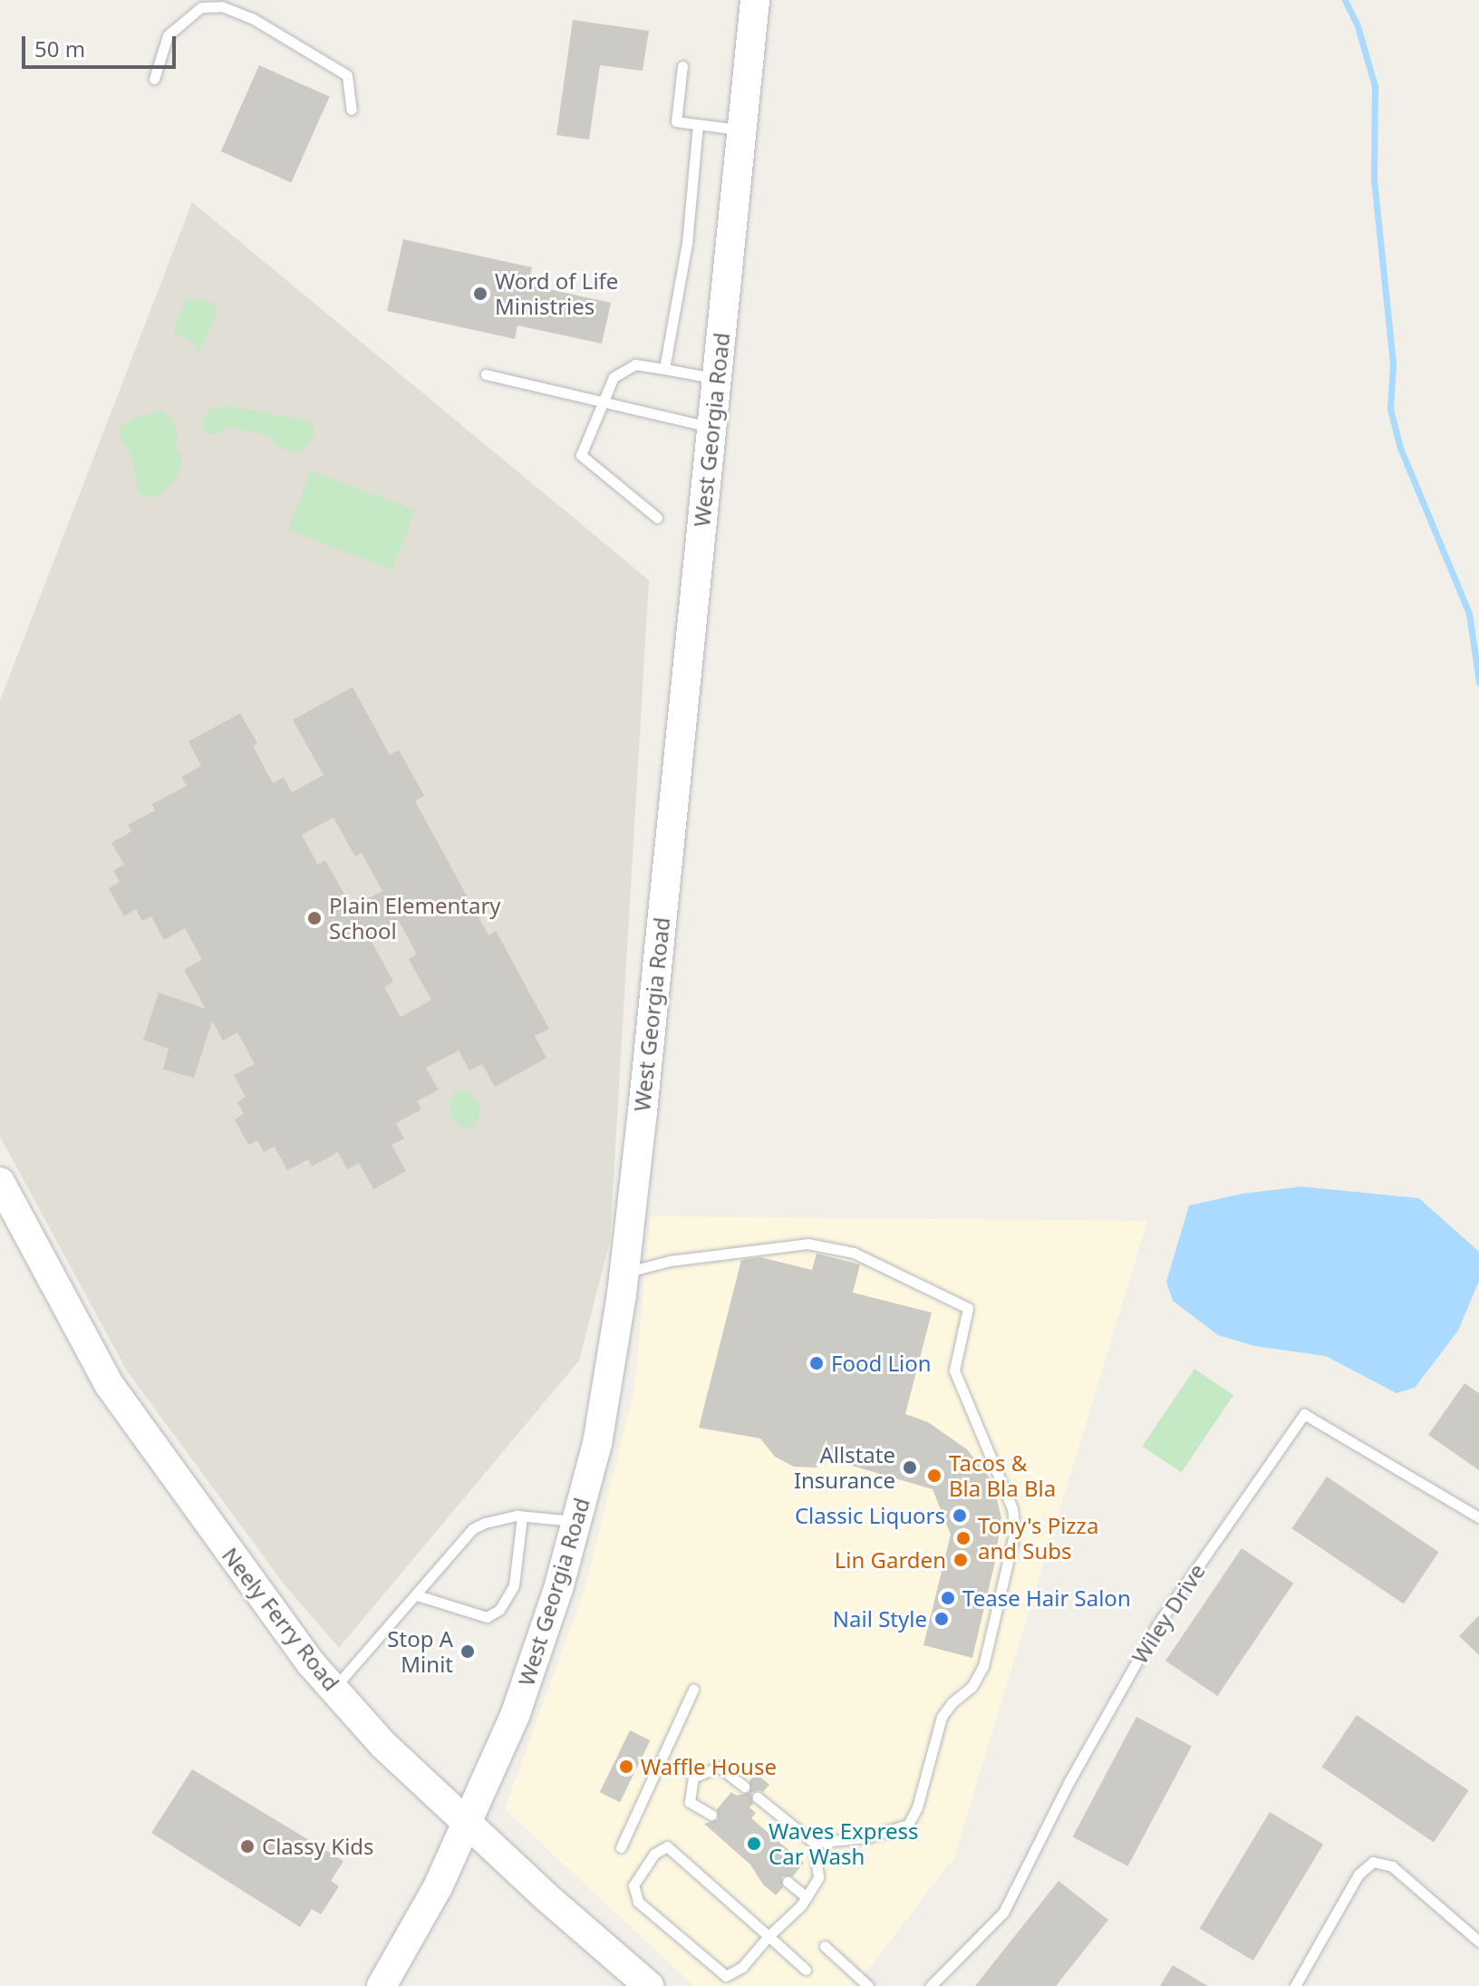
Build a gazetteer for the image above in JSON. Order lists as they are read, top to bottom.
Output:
{
  "streets": {
    "main road": ["West Georgia Road", "Neely Ferry Road"],
    "lane": ["Wiley Drive"]
  },
  "crossings": [
    ["West Georgia Road", "Neely Ferry Road"]
  ],
  "places": [
    "Word of Life Ministries",
    "Plain Elementary School",
    "Food Lion",
    "Allstate Insurance",
    "Tacos & Bla Bla Bla",
    "Classic Liquors",
    "Tony's Pizza and Subs",
    "Lin Garden",
    "Tease Hair Salon",
    "Nail Style",
    "Stop A Minit",
    "Waffle House",
    "Waves Express Car Wash",
    "Classy Kids"
  ],
  "scale_bar": "50 m"
}
